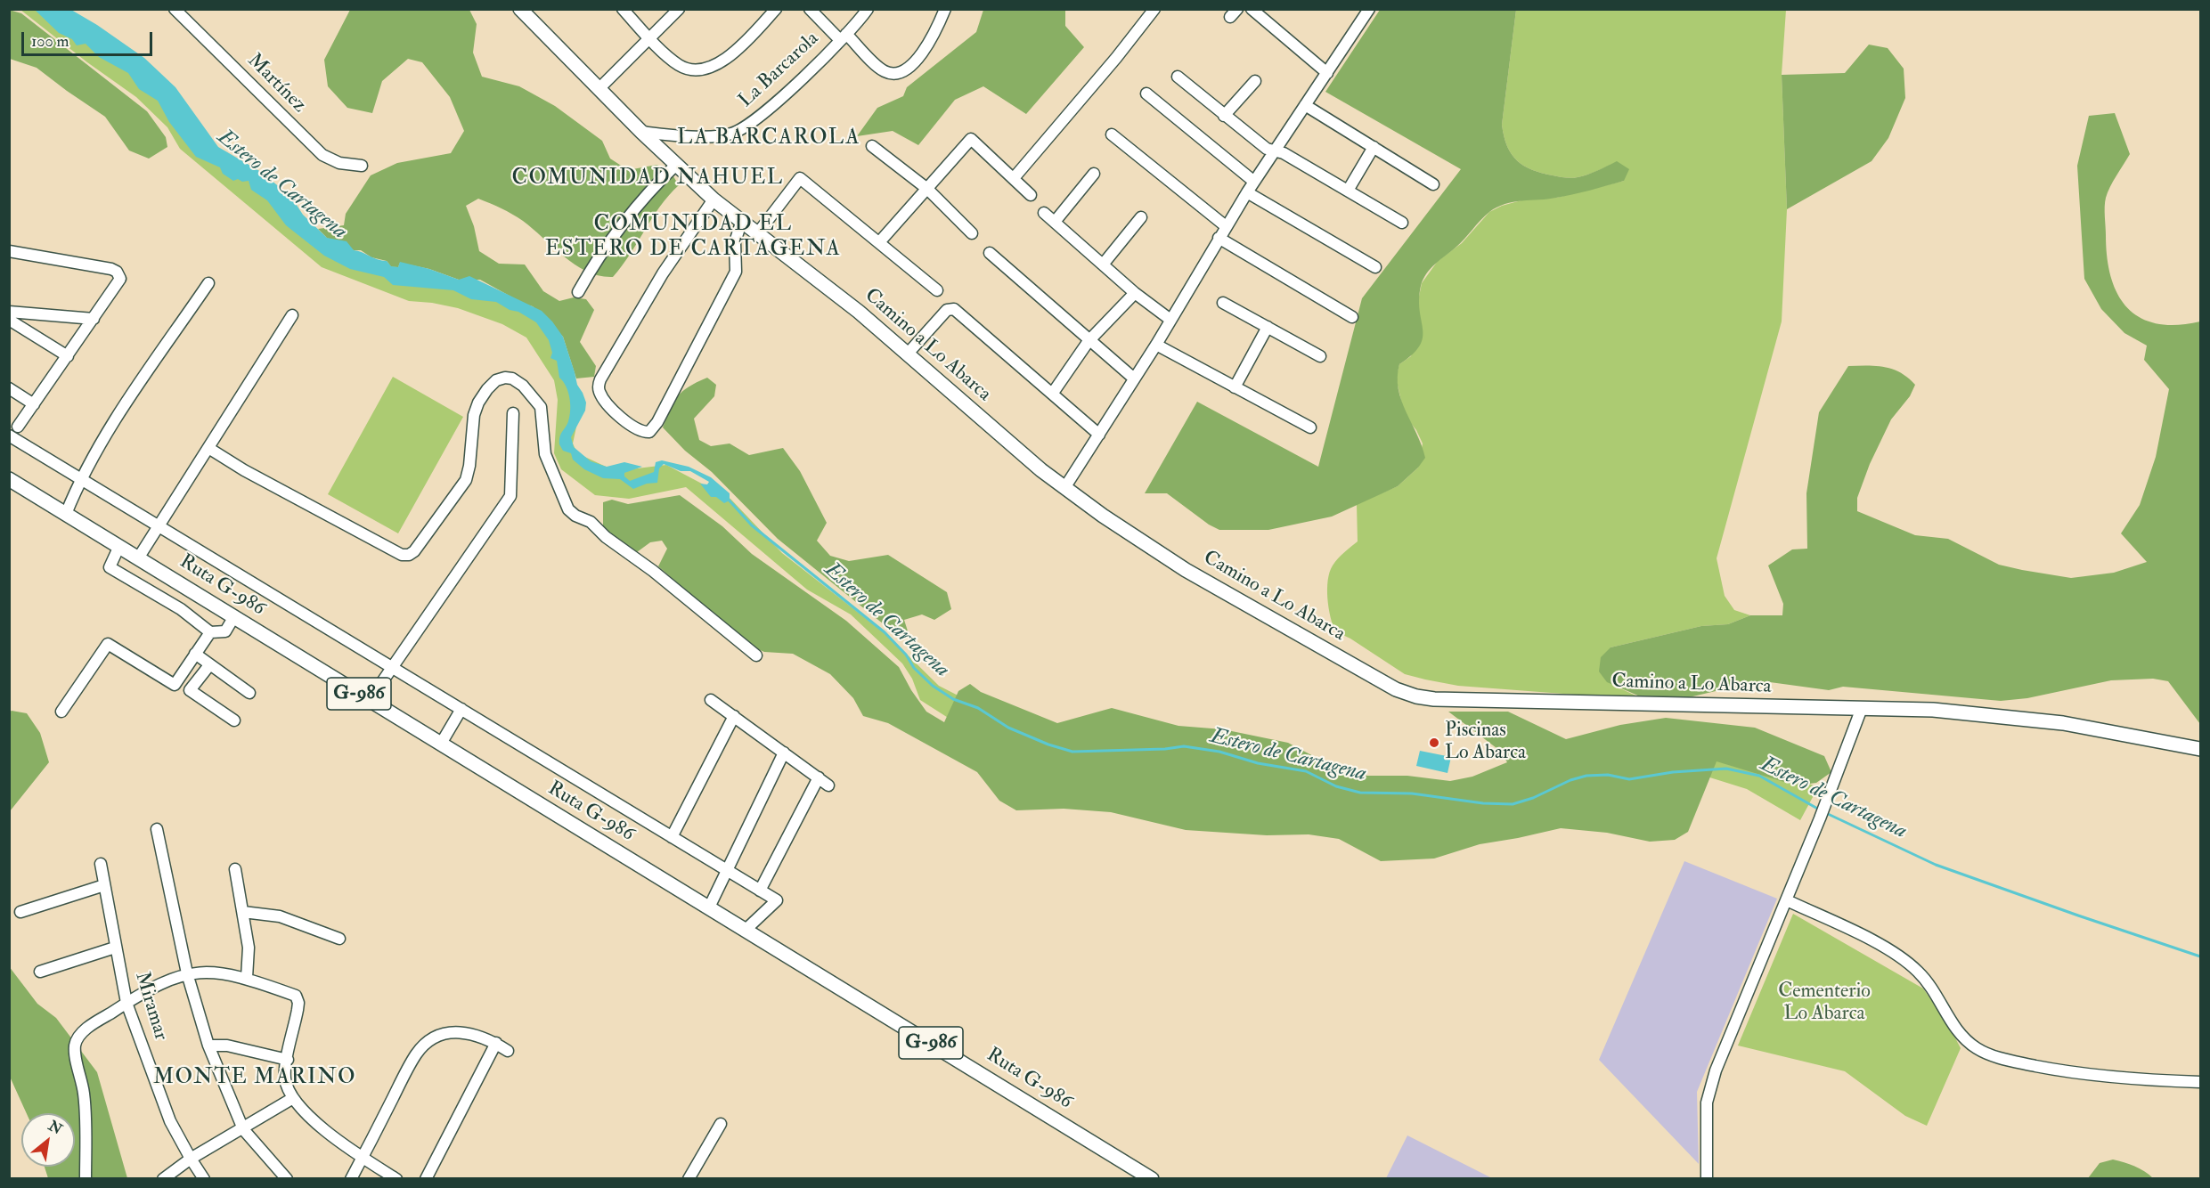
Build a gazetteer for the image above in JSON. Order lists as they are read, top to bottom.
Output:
{
  "streets": {
    "main road": ["Camino a Lo Abarca", "Ruta G-986", "G-986"],
    "street": ["La Barcarola", "Martínez", "Miramar"]
  },
  "crossings": [
    ["La Barcarola", "Camino a Lo Abarca"]
  ],
  "districts": [
    "LA BARCAROLA",
    "COMUNIDAD NAHUEL",
    "COMUNIDAD EL ESTERO DE CARTAGENA",
    "MONTE MARINO"
  ],
  "water": ["Estero de Cartagena"],
  "parks": ["Cementerio Lo Abarca"],
  "places": ["Piscinas Lo Abarca"],
  "scale_bar": "100 m",
  "north": "top right"
}
